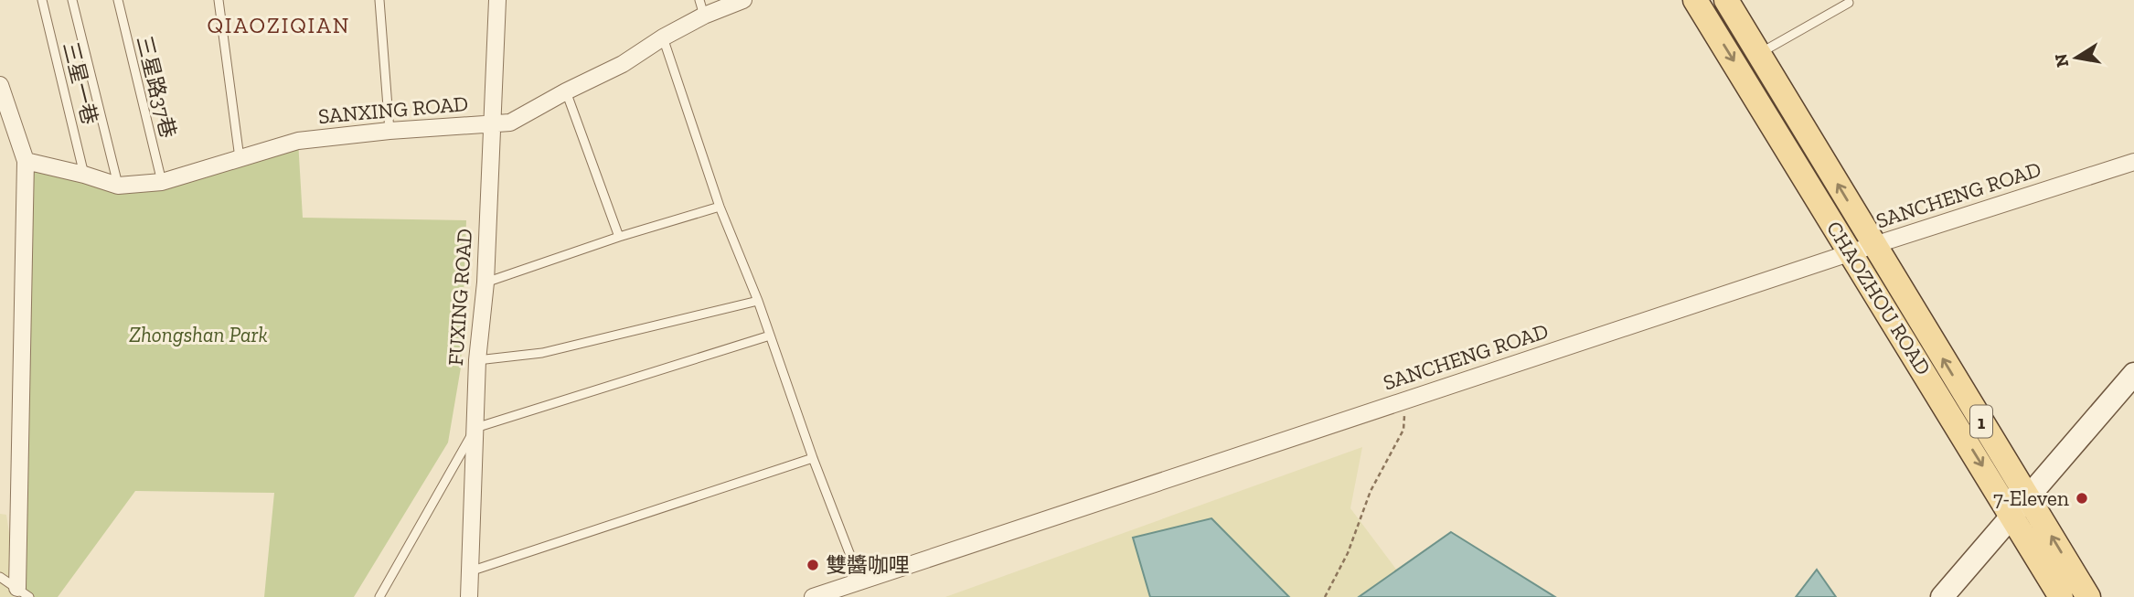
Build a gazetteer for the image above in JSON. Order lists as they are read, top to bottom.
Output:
{
  "streets": {
    "main road": ["CHAOZHOU ROAD", "1"],
    "street": ["SANXING ROAD", "SANCHENG ROAD", "FUXING ROAD"],
    "lane": ["三星一巷", "三星路37巷"]
  },
  "crossings": [
    ["三星一巷", "SANXING ROAD"],
    ["三星路37巷", "SANXING ROAD"],
    ["SANXING ROAD", "FUXING ROAD"],
    ["SANCHENG ROAD", "CHAOZHOU ROAD"]
  ],
  "districts": ["QIAOZIQIAN"],
  "parks": ["Zhongshan Park"],
  "places": ["7-Eleven", "雙醬咖哩"],
  "north": "left"
}
